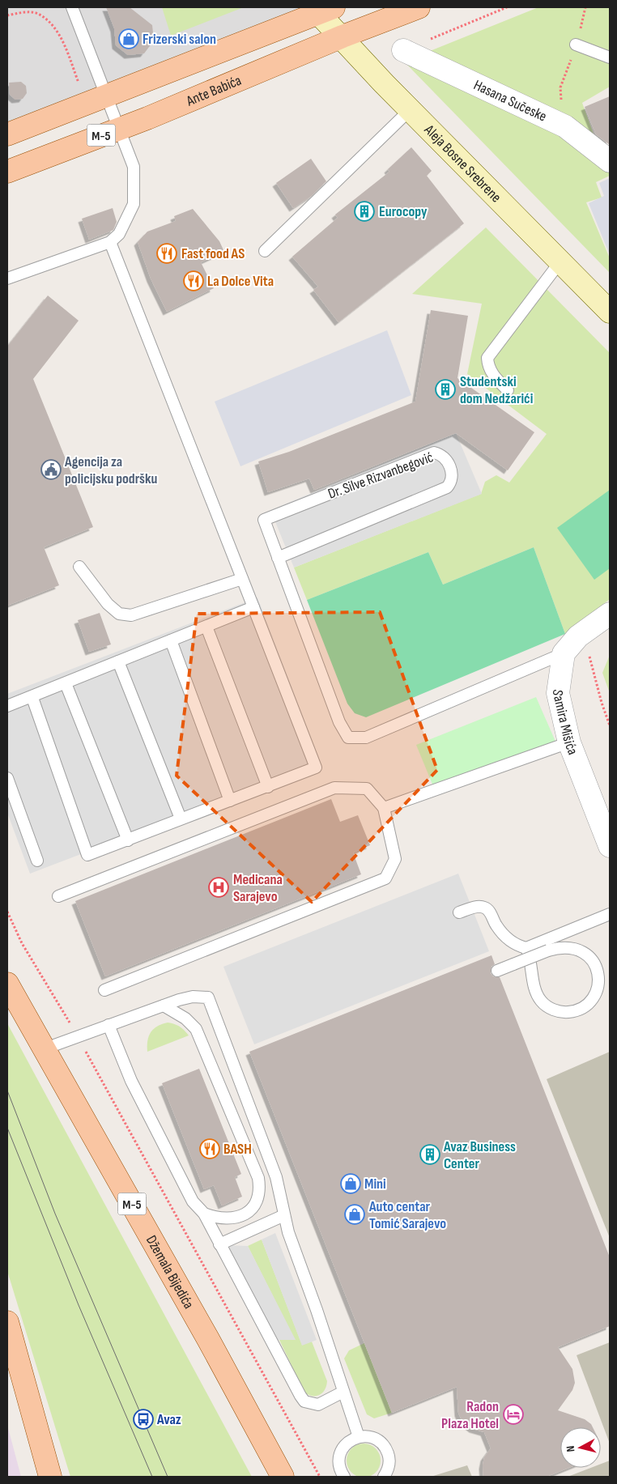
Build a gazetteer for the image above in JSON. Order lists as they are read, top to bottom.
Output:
{
  "streets": {
    "main road": ["Ante Babića", "M-5", "Džemala Bijedića"],
    "street": ["Hasana Sučeske", "Aleja Bosne Srebrene", "Samira Mišića"],
    "lane": ["Dr. Silve Rizvanbegović"]
  },
  "crossings": [
    ["Ante Babića", "Aleja Bosne Srebrene"],
    ["M-5", "Aleja Bosne Srebrene"],
    ["Dr. Silve Rizvanbegović", "Samira Mišića"]
  ],
  "places": {
    "shop": ["Frizerski salon", "Mini", "Auto centar Tomić Sarajevo"],
    "building": ["Eurocopy", "Studentski dom Nedžarići", "Avaz Business Center"],
    "restaurant": ["Fast food AS", "La Dolce Vita", "BASH"],
    "public building": ["Agencija za policijsku podršku"],
    "hospital": ["Medicana Sarajevo"],
    "hotel": ["Radon Plaza Hotel"],
    "bus stop": ["Avaz"]
  },
  "north": "left"
}
